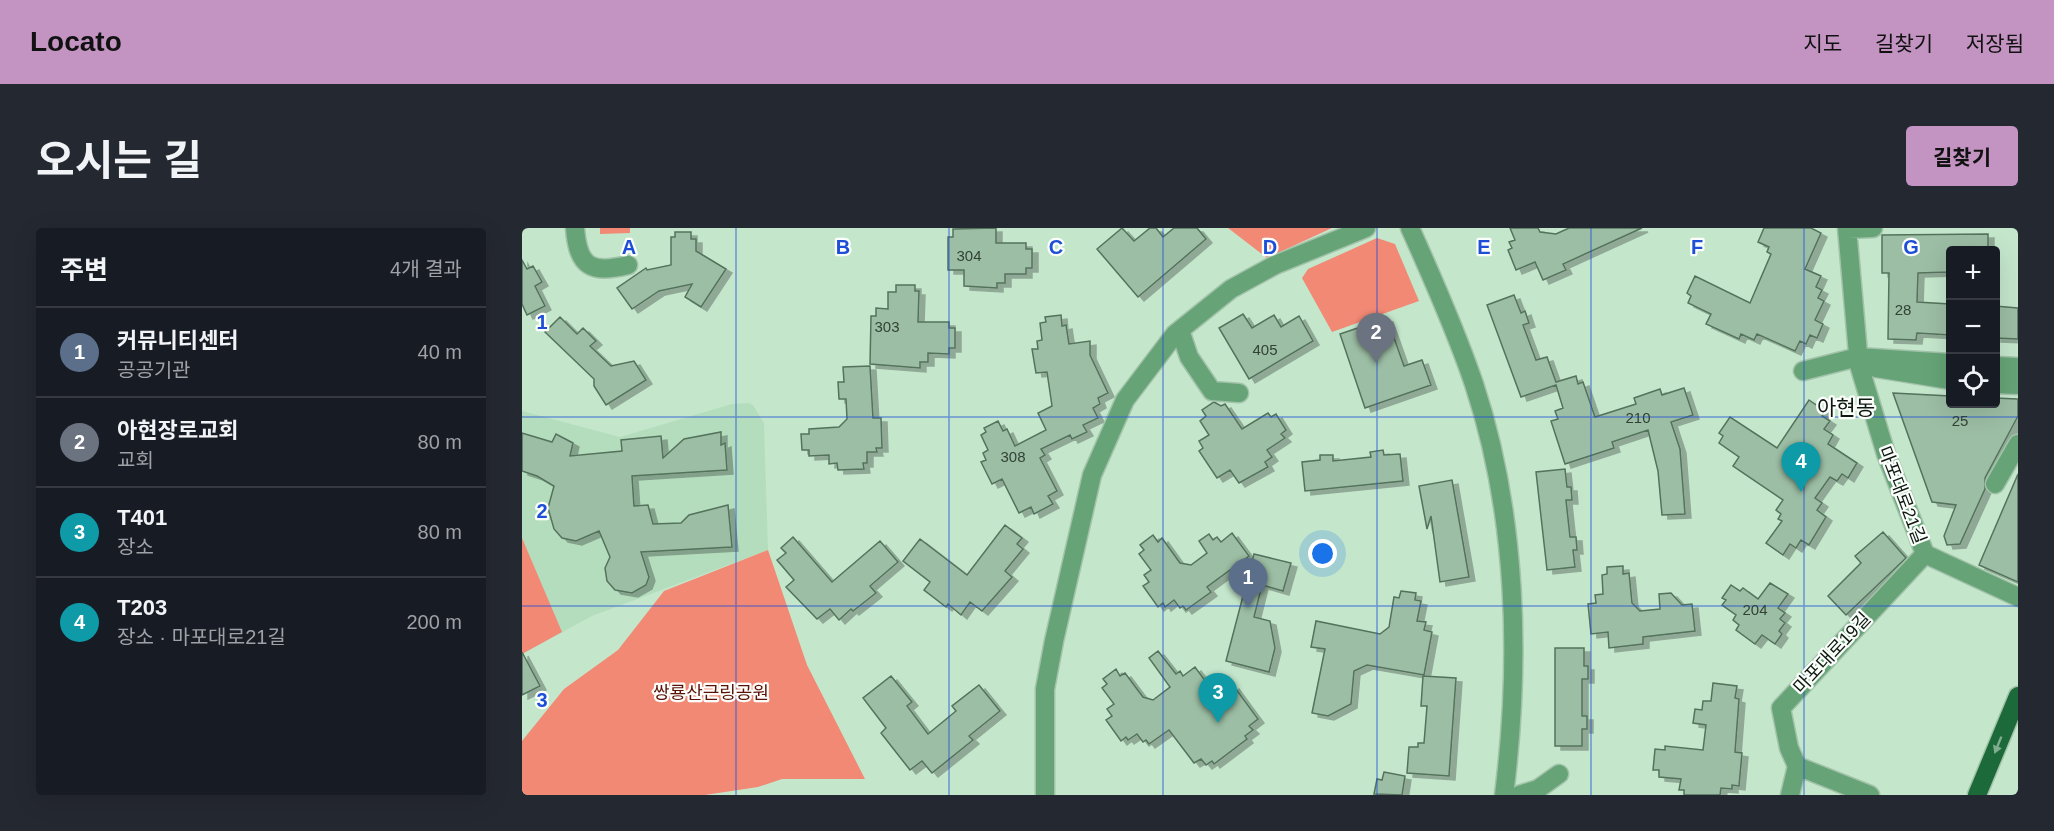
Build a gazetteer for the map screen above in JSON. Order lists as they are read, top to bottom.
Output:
{
  "streets": {
    "street": ["마포대로21길", "마포대로19길"]
  },
  "crossings": [
    ["마포대로21길", "마포대로19길"]
  ],
  "districts": ["아현동"],
  "parks": ["쌍룡산근링공원"],
  "house_numbers": [
    "304",
    "28",
    "303",
    "405",
    "210",
    "25",
    "308",
    "204"
  ],
  "page": {
    "header": "Locato",
    "nav": ["지도", "길찾기", "저장됨"],
    "title": "오시는 길",
    "buttons": "길찾기",
    "heading": ["주변", "4개 결과"],
    "map_buttons": ["+", "−"],
    "list": [
      {
        "mark": "1",
        "name": "커뮤니티센터",
        "note": "공공기관",
        "value": "40 m"
      },
      {
        "mark": "2",
        "name": "아현장로교회",
        "note": "교회",
        "value": "80 m"
      },
      {
        "mark": "3",
        "name": "T401",
        "note": "장소",
        "value": "80 m"
      },
      {
        "mark": "4",
        "name": "T203",
        "note": "장소 · 마포대로21길",
        "value": "200 m"
      }
    ],
    "pins": [
      "2",
      "4",
      "1",
      "3"
    ]
  },
  "grid": {
    "columns": [
      "A",
      "B",
      "C",
      "D",
      "E",
      "F",
      "G"
    ],
    "rows": ["1", "2", "3"]
  }
}
